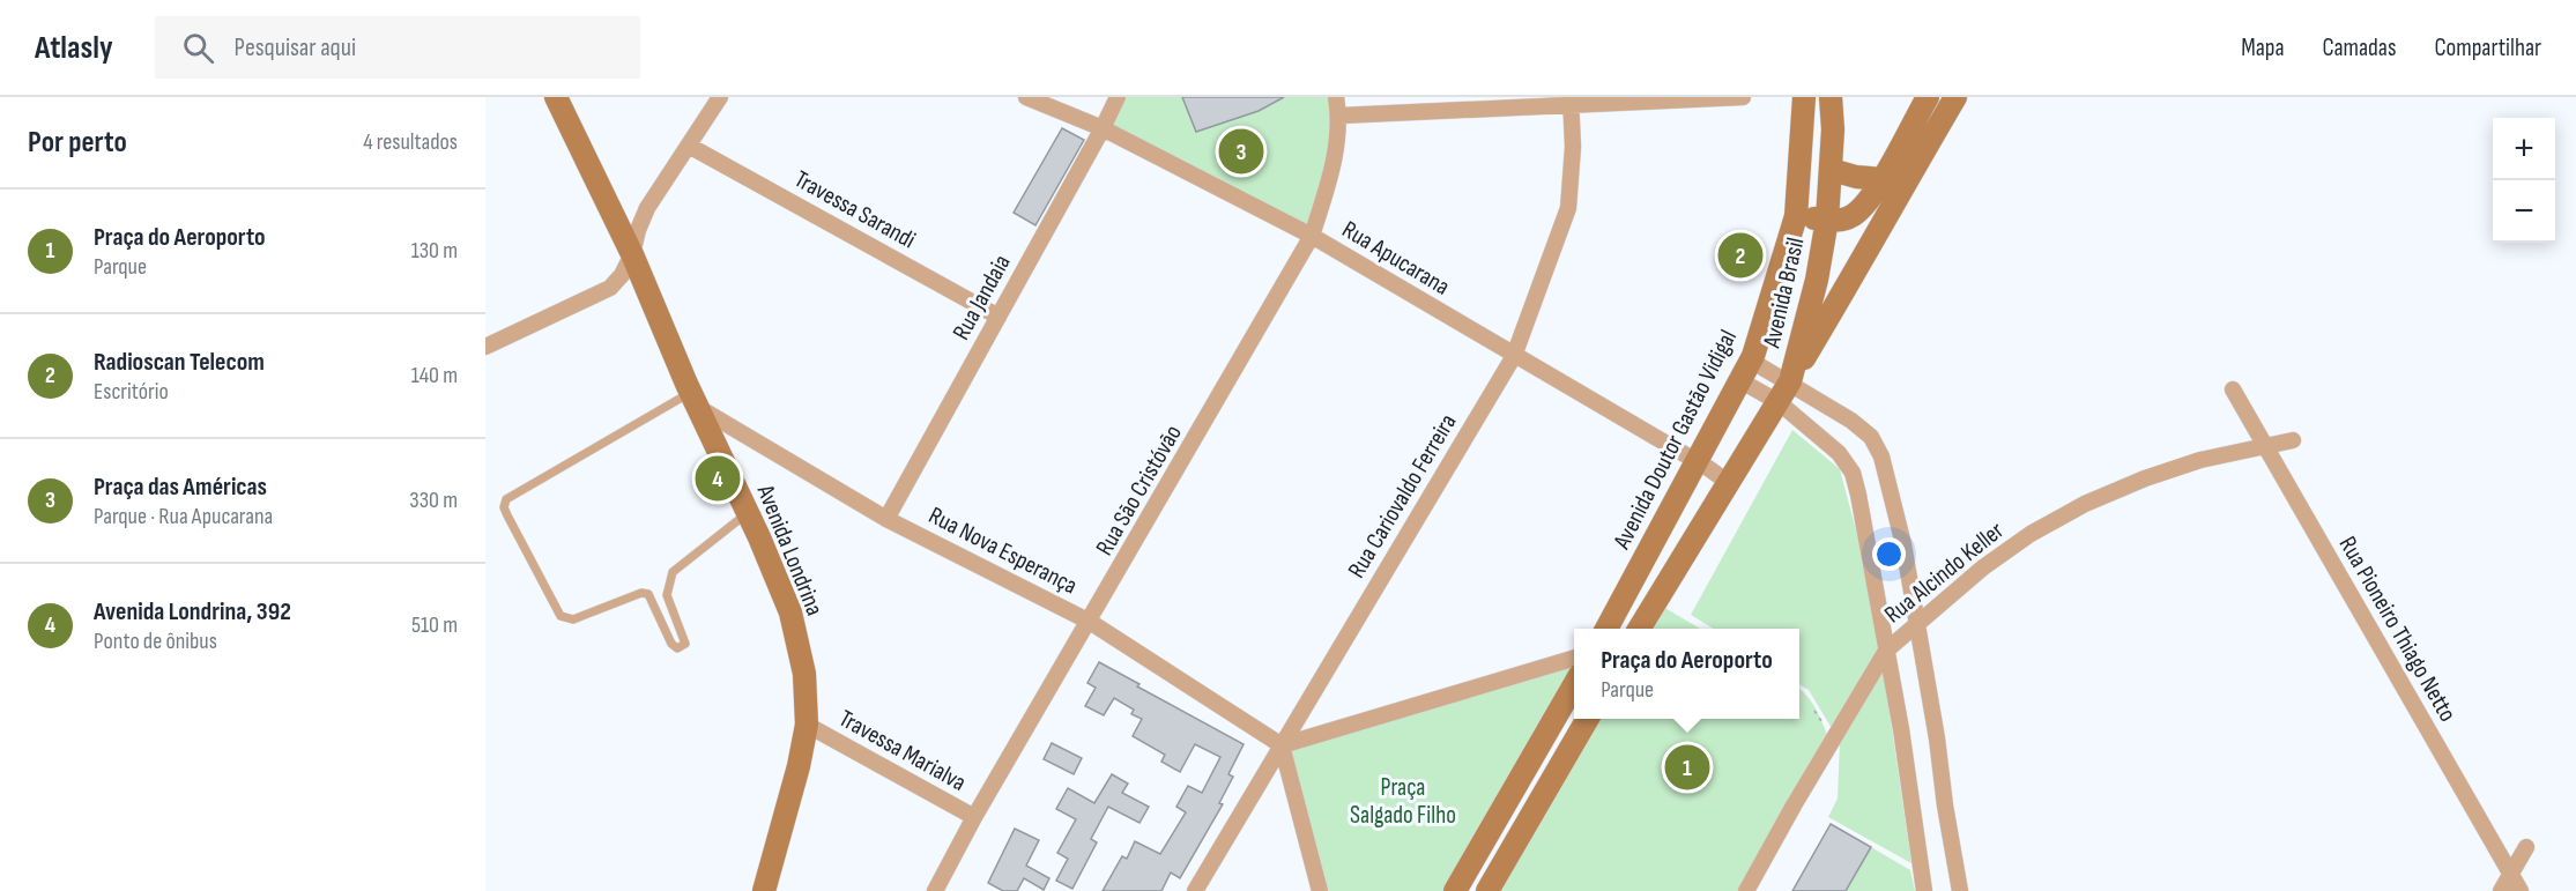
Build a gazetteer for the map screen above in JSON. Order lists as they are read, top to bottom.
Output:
{
  "streets": {
    "main road": ["Avenida Brasil", "Avenida Doutor Gastão Vidigal", "Avenida Londrina"],
    "street": [
      "Travessa Sarandi",
      "Rua Apucarana",
      "Rua Jandaia",
      "Rua São Cristóvão",
      "Rua Cariovaldo Ferreira",
      "Rua Nova Esperança",
      "Rua Alcindo Keller",
      "Rua Pioneiro Thiago Netto",
      "Travessa Marialva"
    ]
  },
  "crossings": [
    ["Travessa Sarandi", "Rua Jandaia"],
    ["Rua Apucarana", "Avenida Brasil"],
    ["Rua Apucarana", "Rua Jandaia"],
    ["Rua Apucarana", "Avenida Doutor Gastão Vidigal"],
    ["Rua Apucarana", "Rua São Cristóvão"],
    ["Rua Apucarana", "Rua Cariovaldo Ferreira"],
    ["Avenida Brasil", "Avenida Doutor Gastão Vidigal"],
    ["Rua Jandaia", "Rua Nova Esperança"],
    ["Rua São Cristóvão", "Rua Nova Esperança"],
    ["Rua São Cristóvão", "Travessa Marialva"],
    ["Rua Cariovaldo Ferreira", "Rua Nova Esperança"],
    ["Avenida Londrina", "Rua Nova Esperança"],
    ["Avenida Londrina", "Travessa Marialva"],
    ["Rua Alcindo Keller", "Rua Pioneiro Thiago Netto"]
  ],
  "parks": ["Praça Salgado Filho"],
  "page": {
    "header": "Atlasly",
    "search": "Pesquisar aqui",
    "nav": ["Mapa", "Camadas", "Compartilhar"],
    "heading": ["Por perto", "4 resultados"],
    "map_buttons": ["+", "−"],
    "pins": [
      "3",
      "2",
      "4",
      "1"
    ],
    "list": [
      {
        "mark": "1",
        "name": "Praça do Aeroporto",
        "note": "Parque",
        "value": "130 m"
      },
      {
        "mark": "2",
        "name": "Radioscan Telecom",
        "note": "Escritório",
        "value": "140 m"
      },
      {
        "mark": "3",
        "name": "Praça das Américas",
        "note": "Parque · Rua Apucarana",
        "value": "330 m"
      },
      {
        "mark": "4",
        "name": "Avenida Londrina, 392",
        "note": "Ponto de ônibus",
        "value": "510 m"
      }
    ],
    "popup": ["Praça do Aeroporto", "Parque"]
  }
}
